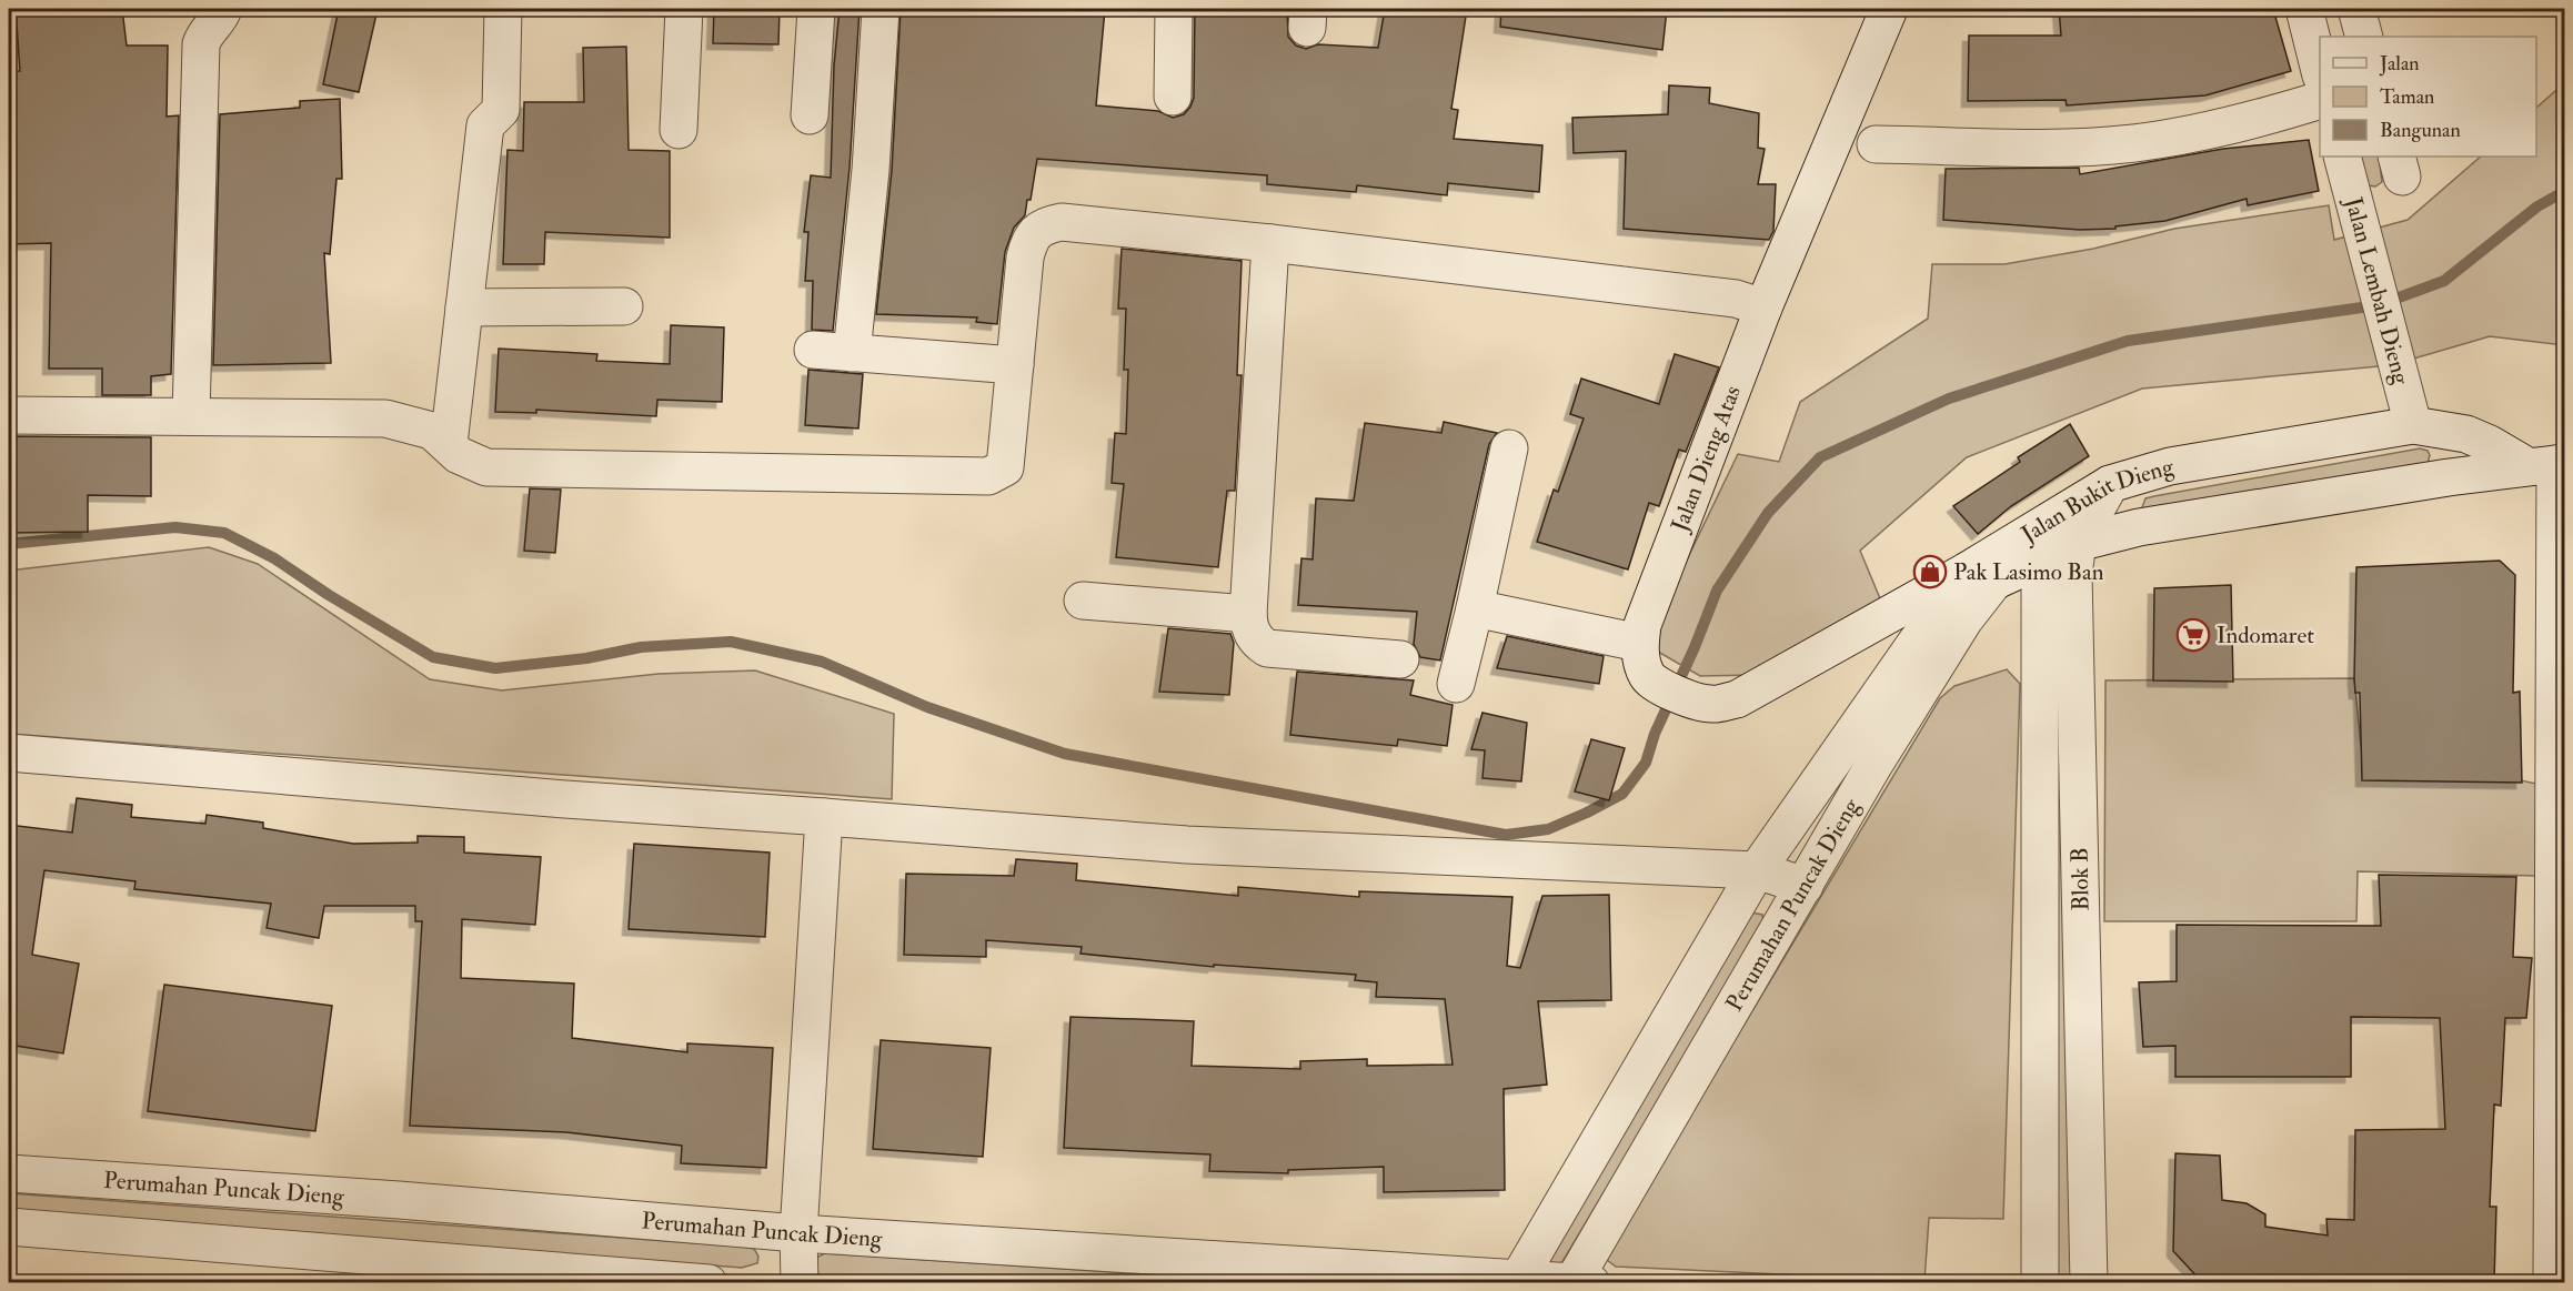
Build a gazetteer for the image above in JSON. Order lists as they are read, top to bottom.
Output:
{
  "streets": {
    "street": [
      "Jalan Lembah Dieng",
      "Jalan Dieng Atas",
      "Jalan Bukit Dieng",
      "Blok B",
      "Perumahan Puncak Dieng"
    ]
  },
  "crossings": [
    ["Jalan Lembah Dieng", "Jalan Bukit Dieng"],
    ["Jalan Dieng Atas", "Jalan Bukit Dieng"],
    ["Jalan Bukit Dieng", "Blok B"],
    ["Jalan Bukit Dieng", "Perumahan Puncak Dieng"]
  ],
  "places": {
    "shop": ["Pak Lasimo Ban"],
    "supermarket": ["Indomaret"]
  },
  "legend": ["Jalan", "Taman", "Bangunan"]
}
